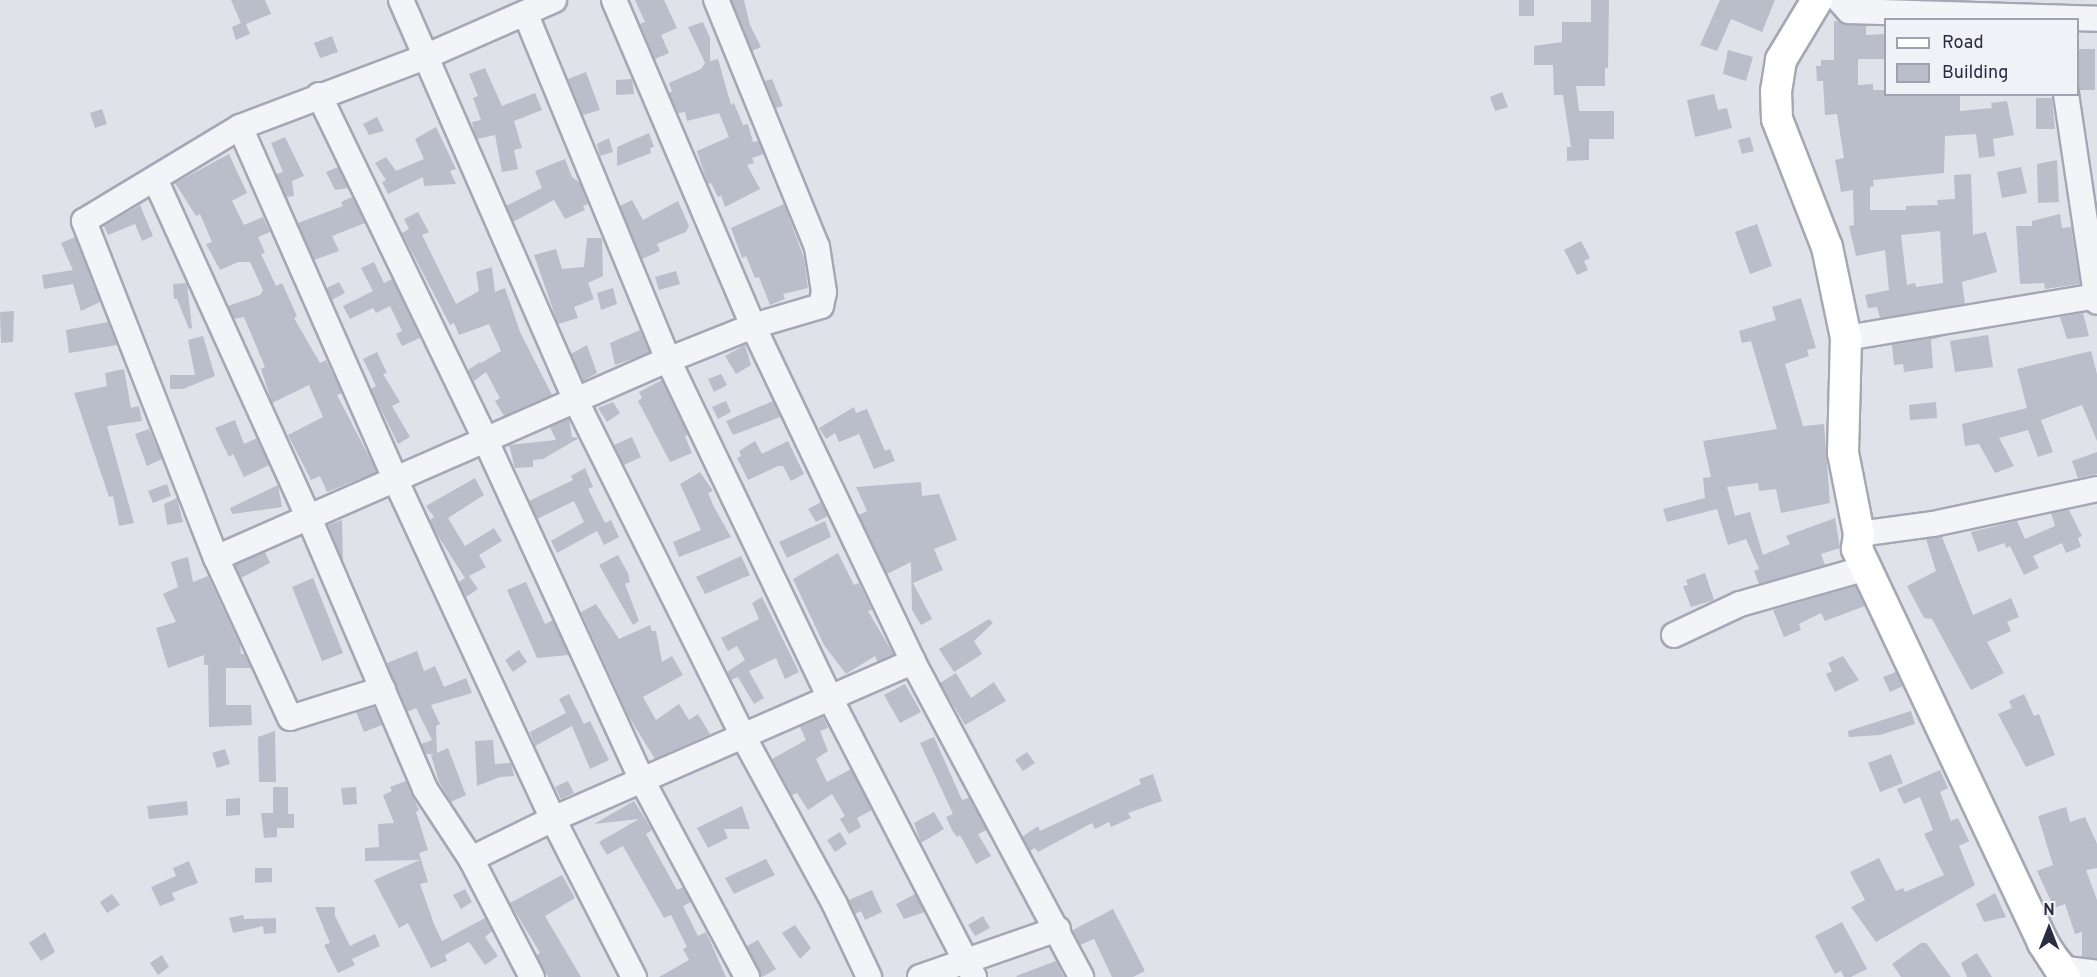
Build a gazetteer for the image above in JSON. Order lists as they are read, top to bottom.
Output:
{
  "legend": ["Road", "Building"],
  "north": "top"
}
